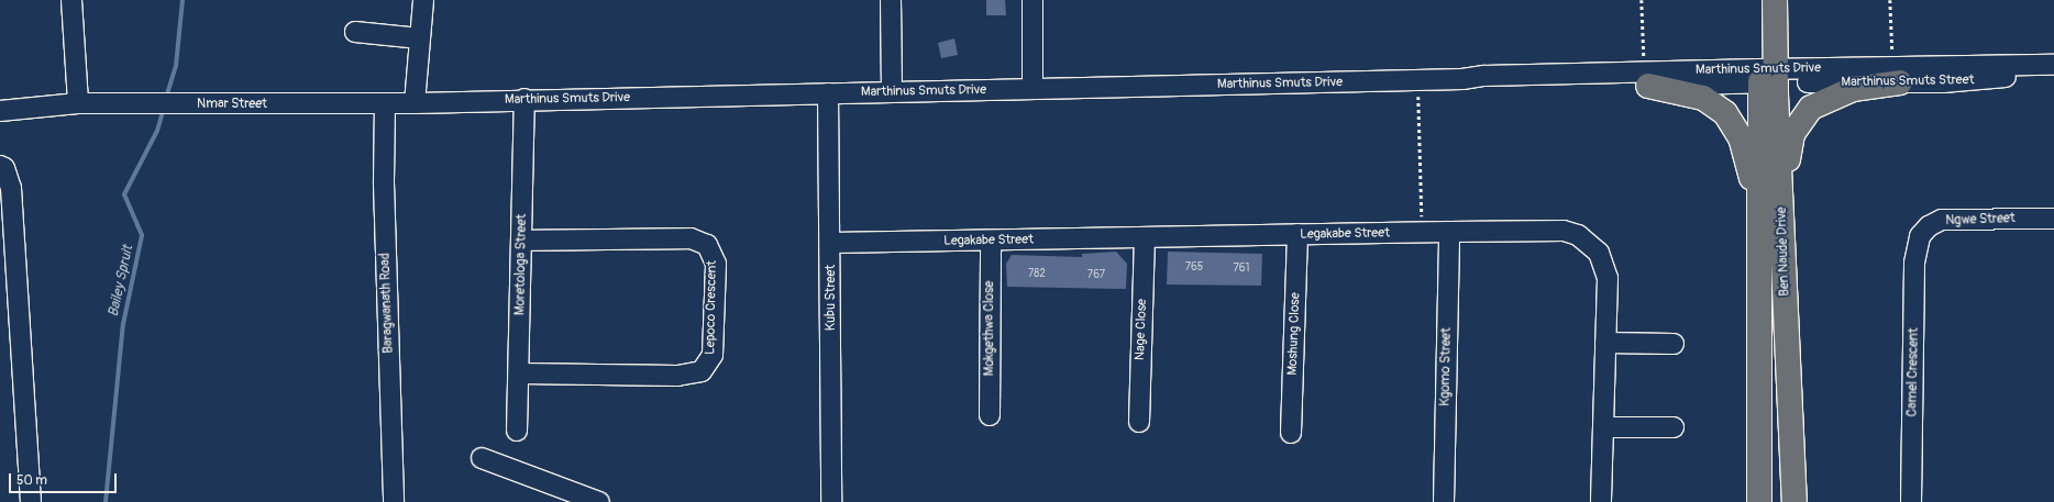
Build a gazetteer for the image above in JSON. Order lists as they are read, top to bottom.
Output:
{
  "streets": {
    "main road": ["Ben Naude Drive"],
    "street": [
      "Marthinus Smuts Drive",
      "Marthinus Smuts Street",
      "Nmar Street",
      "Ngwe Street",
      "Legakabe Street",
      "Moretologa Street",
      "Kubu Street",
      "Baragwanath Road",
      "Lepoco Crescent",
      "Mokgethwa Close",
      "Nage Close",
      "Moshung Close",
      "Kgomo Street",
      "Camel Crescent"
    ]
  },
  "crossings": [
    ["Marthinus Smuts Drive", "Marthinus Smuts Street"],
    ["Marthinus Smuts Drive", "Nmar Street"],
    ["Marthinus Smuts Drive", "Ben Naude Drive"],
    ["Marthinus Smuts Drive", "Moretologa Street"],
    ["Marthinus Smuts Drive", "Kubu Street"],
    ["Marthinus Smuts Drive", "Baragwanath Road"],
    ["Marthinus Smuts Street", "Ben Naude Drive"],
    ["Nmar Street", "Baragwanath Road"],
    ["Ngwe Street", "Camel Crescent"],
    ["Legakabe Street", "Kubu Street"],
    ["Legakabe Street", "Mokgethwa Close"],
    ["Legakabe Street", "Nage Close"],
    ["Legakabe Street", "Moshung Close"],
    ["Legakabe Street", "Kgomo Street"],
    ["Moretologa Street", "Lepoco Crescent"]
  ],
  "water": ["Bailey Spruit"],
  "house_numbers": [
    "765",
    "761",
    "782",
    "767"
  ],
  "scale_bar": "50 m"
}
